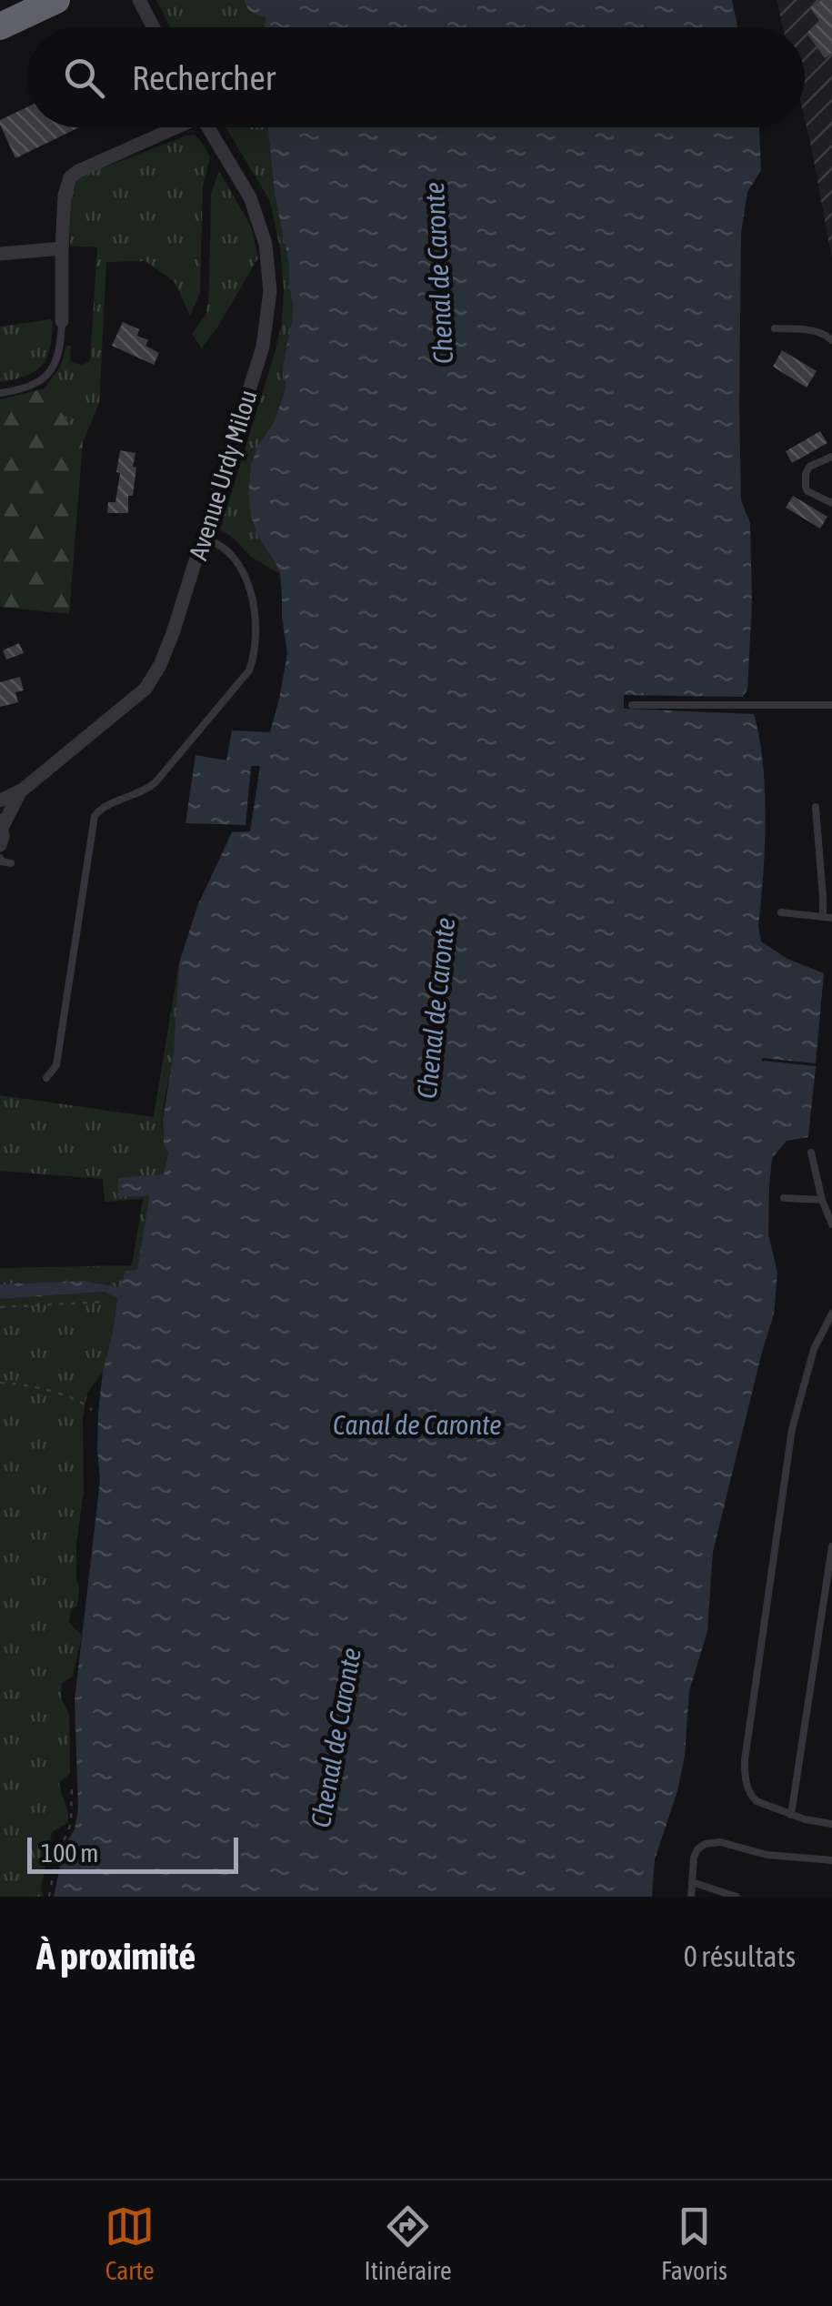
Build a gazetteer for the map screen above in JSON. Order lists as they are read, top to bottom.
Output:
{
  "streets": {
    "street": ["Avenue Urdy Milou"]
  },
  "water": ["Chenal de Caronte", "Canal de Caronte"],
  "scale_bar": "100 m",
  "page": {
    "search": "Rechercher",
    "scale": "100 m",
    "heading": ["À proximité", "0 résultats"],
    "nav": ["Carte", "Itinéraire", "Favoris"]
  }
}
